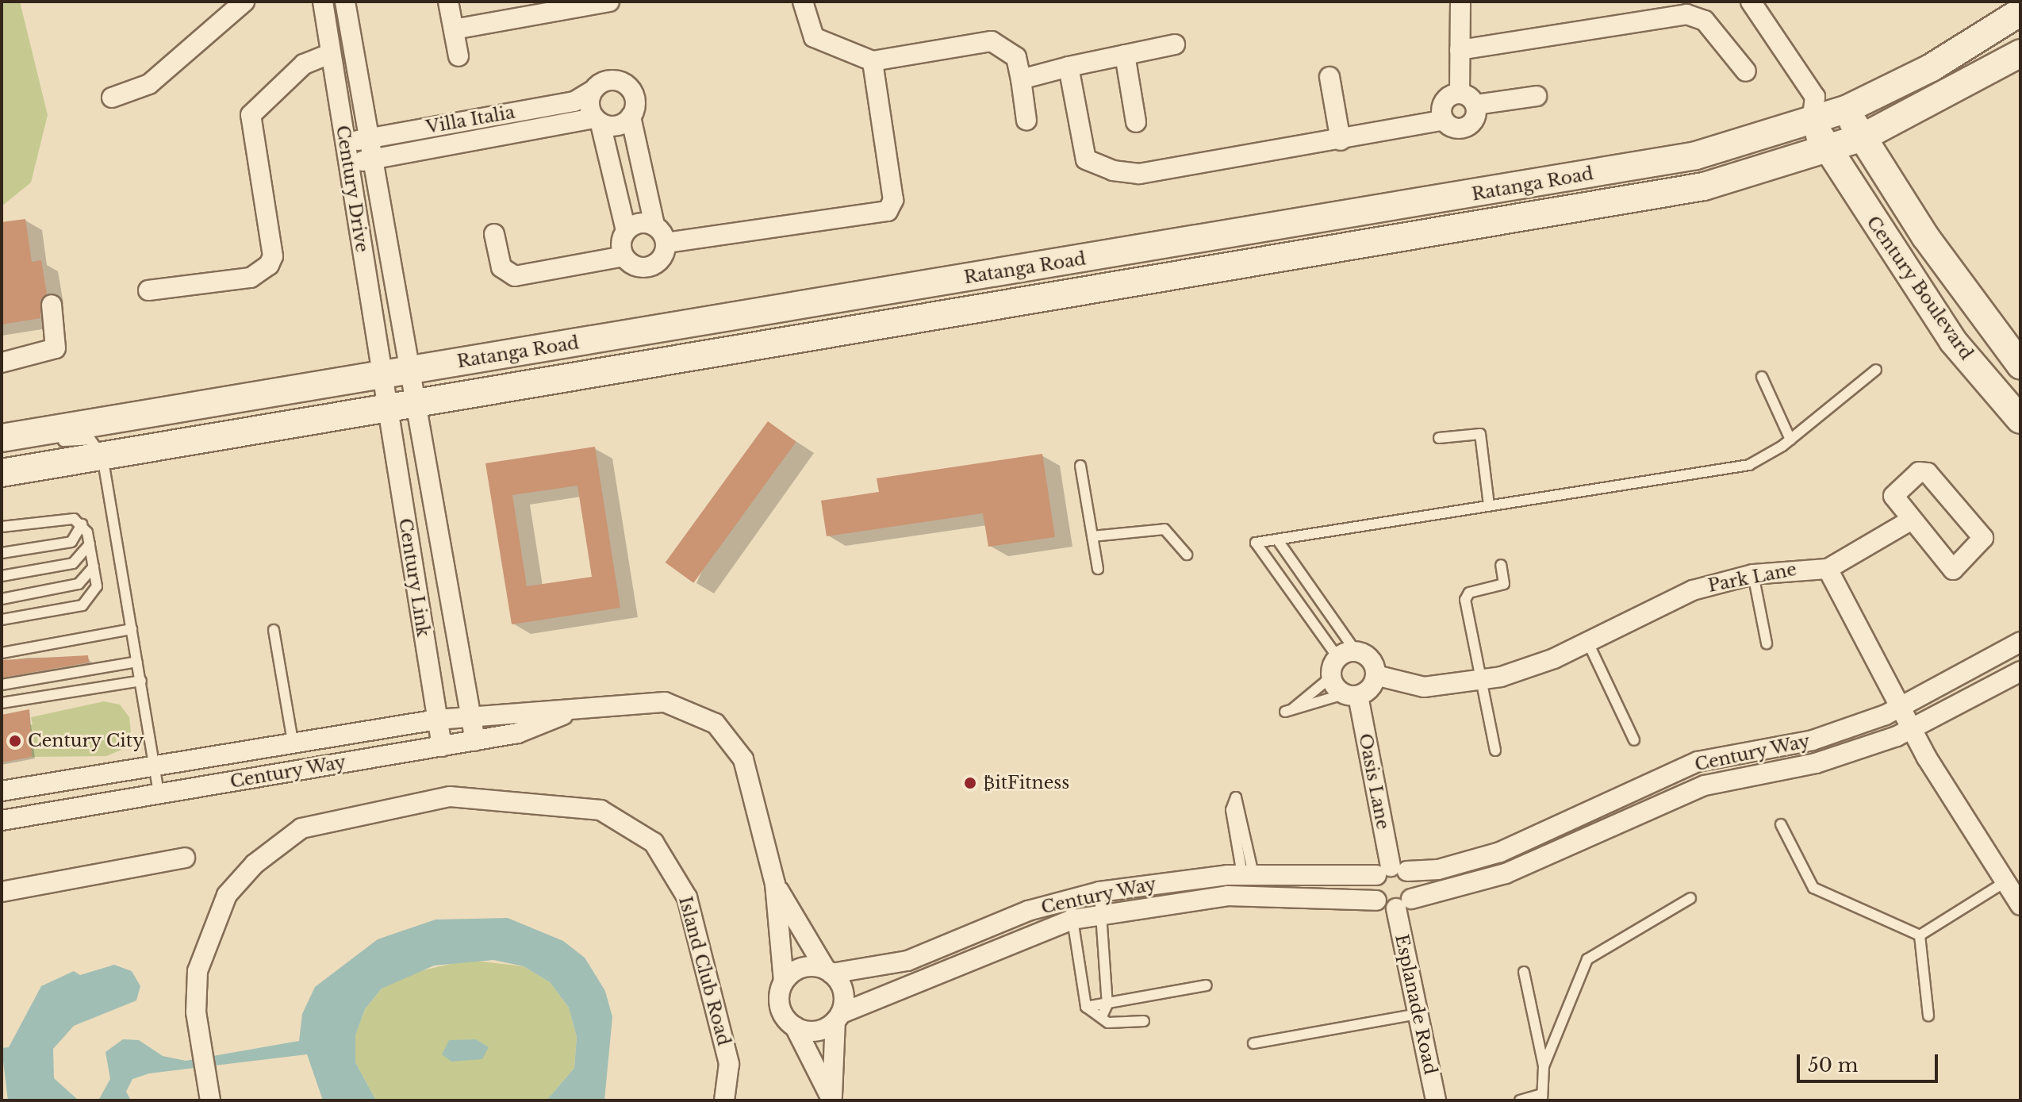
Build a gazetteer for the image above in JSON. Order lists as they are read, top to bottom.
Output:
{
  "streets": {
    "main road": ["Ratanga Road", "Century Boulevard"],
    "street": [
      "Villa Italia",
      "Century Drive",
      "Century Link",
      "Park Lane",
      "Century Way",
      "Oasis Lane",
      "Island Club Road",
      "Esplanade Road"
    ]
  },
  "crossings": [
    ["Villa Italia", "Century Drive"],
    ["Ratanga Road", "Century Drive"],
    ["Ratanga Road", "Century Boulevard"],
    ["Ratanga Road", "Century Link"],
    ["Century Drive", "Century Link"],
    ["Century Link", "Century Way"],
    ["Park Lane", "Oasis Lane"],
    ["Century Way", "Oasis Lane"],
    ["Century Way", "Esplanade Road"],
    ["Oasis Lane", "Esplanade Road"]
  ],
  "places": ["Century City", "₿itFitness"],
  "scale_bar": "50 m"
}
